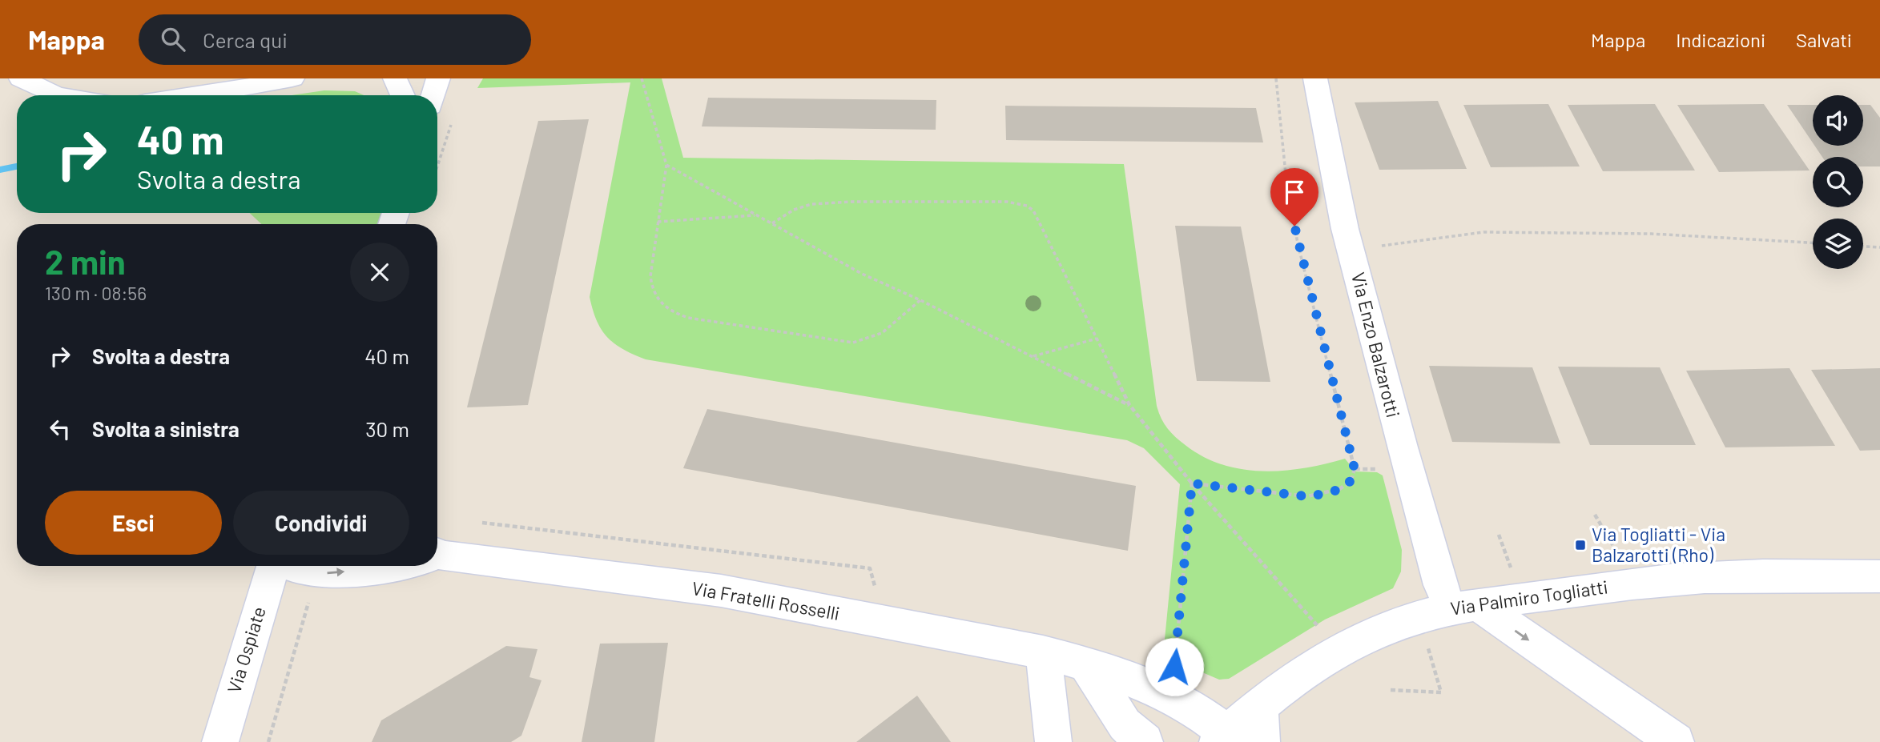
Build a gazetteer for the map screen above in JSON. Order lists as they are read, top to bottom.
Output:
{
  "streets": {
    "street": [
      "Via Enzo Balzarotti",
      "Via Palmiro Togliatti",
      "Via Fratelli Rosselli",
      "Via Ospiate"
    ]
  },
  "crossings": [
    ["Via Enzo Balzarotti", "Via Palmiro Togliatti"],
    ["Via Palmiro Togliatti", "Via Fratelli Rosselli"]
  ],
  "places": {
    "transit": ["Via Togliatti - Via Balzarotti (Rho)"]
  },
  "page": {
    "header": "Mappa",
    "search": "Cerca qui",
    "nav": ["Mappa", "Indicazioni", "Salvati"],
    "turn": ["40 m", "Svolta a destra"],
    "heading": ["2 min", "130 m · 08:56"],
    "list": [
      {
        "name": "Svolta a destra",
        "value": "40 m"
      },
      {
        "name": "Svolta a sinistra",
        "value": "30 m"
      }
    ],
    "buttons": ["Esci", "Condividi"]
  }
}
